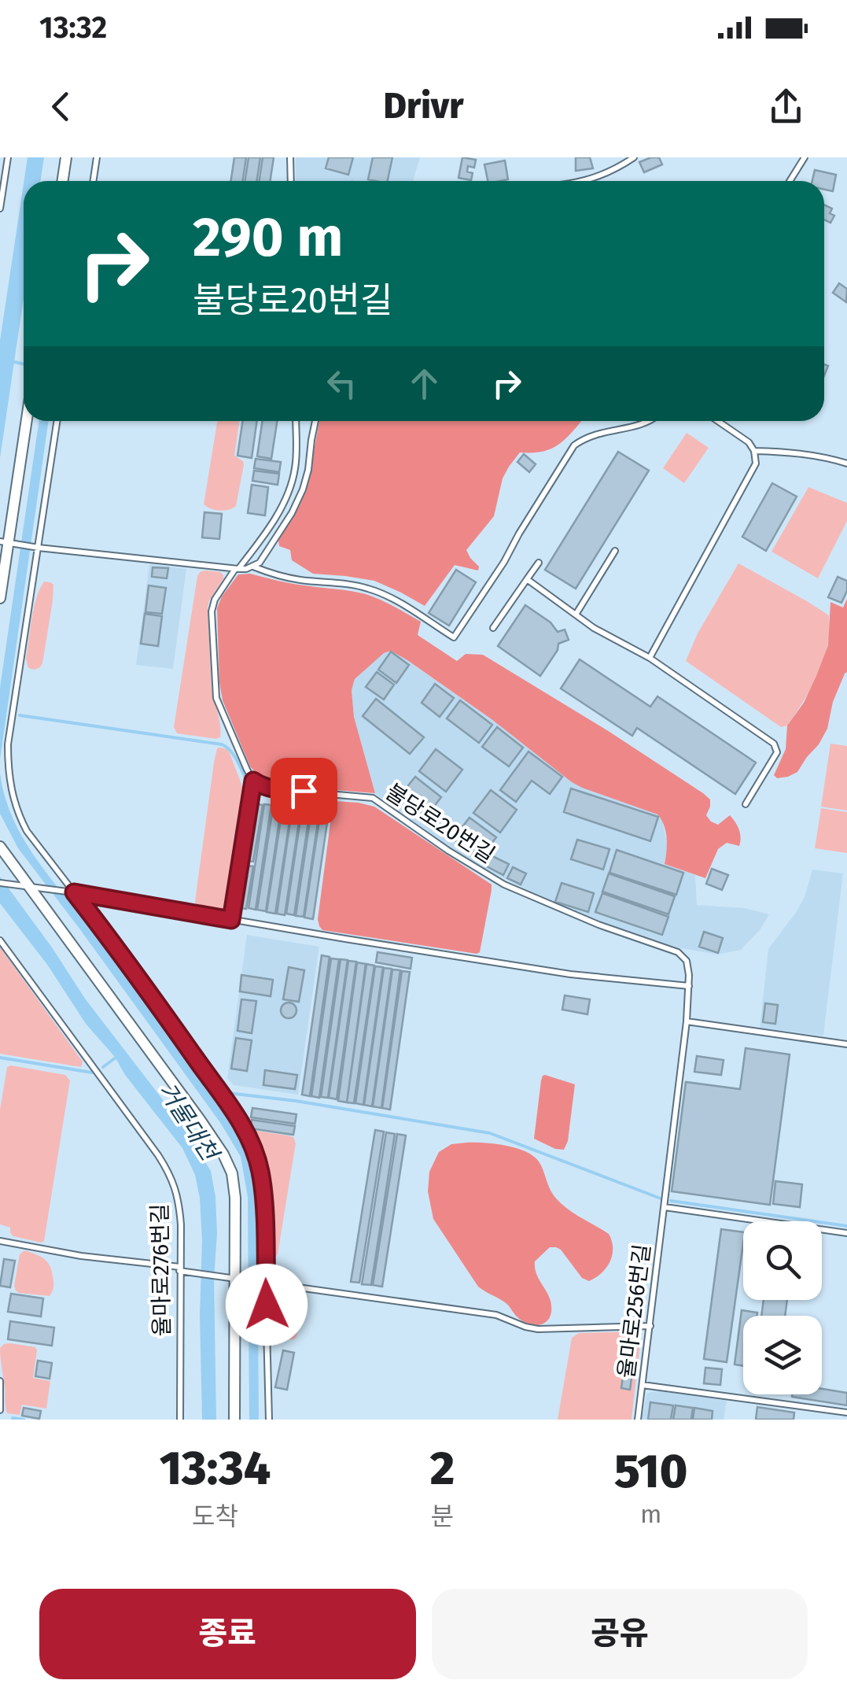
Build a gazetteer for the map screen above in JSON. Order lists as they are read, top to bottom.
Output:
{
  "streets": {
    "lane": ["불당로20번길", "율마로276번길", "율마로256번길"]
  },
  "crossings": [
    ["불당로20번길", "율마로256번길"]
  ],
  "water": ["거물대천"],
  "page": {
    "status": "13:32",
    "header": "Drivr",
    "turn": ["290 m", "불당로20번길"],
    "eta": [
      "13:34",
      "도착",
      "2",
      "분",
      "510",
      "m"
    ],
    "buttons": ["종료", "공유"]
  }
}
